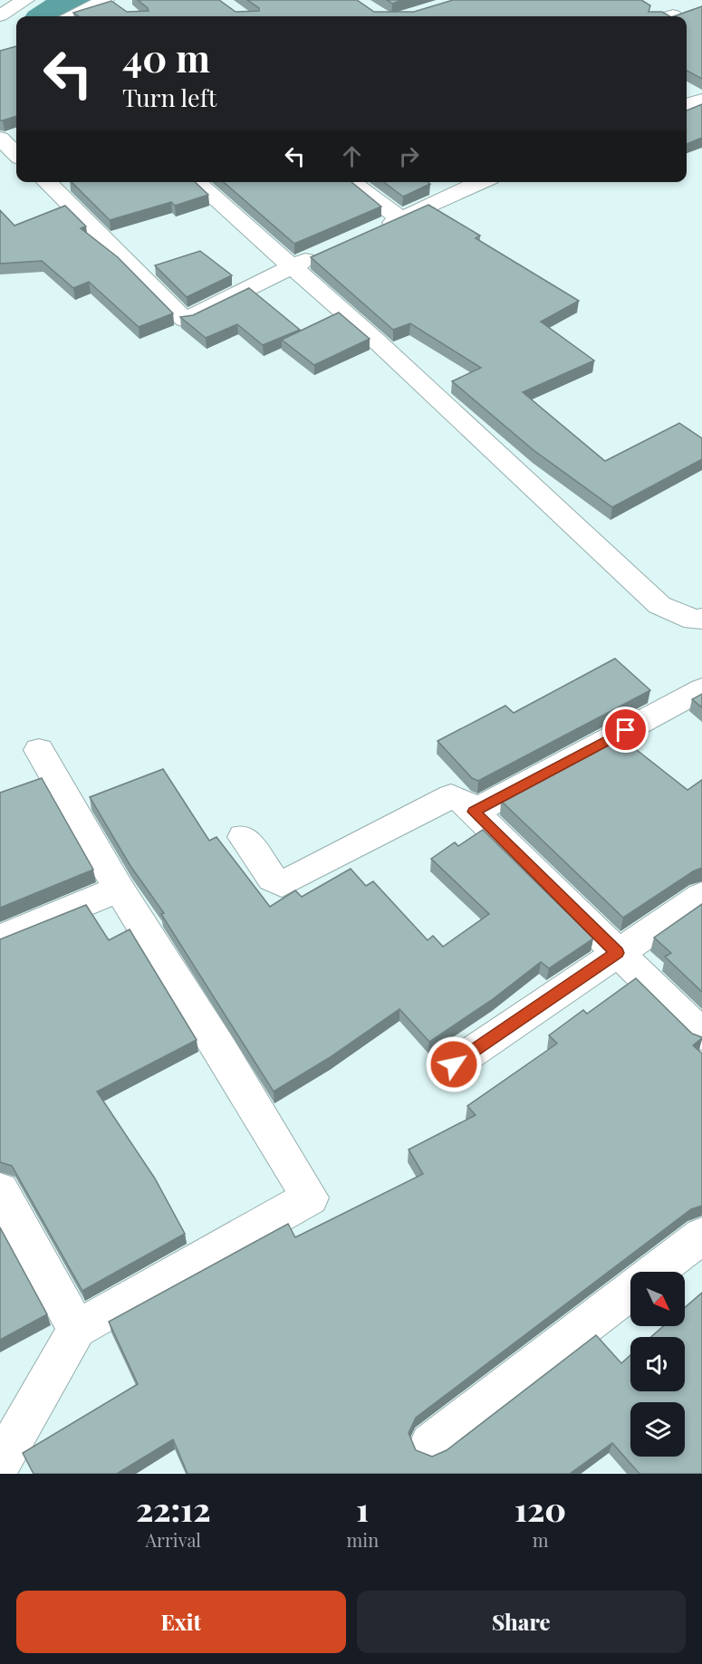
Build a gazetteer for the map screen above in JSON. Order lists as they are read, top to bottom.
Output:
{
  "north": "bottom right",
  "page": {
    "turn": ["40 m", "Turn left"],
    "eta": [
      "22:12",
      "Arrival",
      "1",
      "min",
      "120",
      "m"
    ],
    "buttons": ["Exit", "Share"]
  }
}
